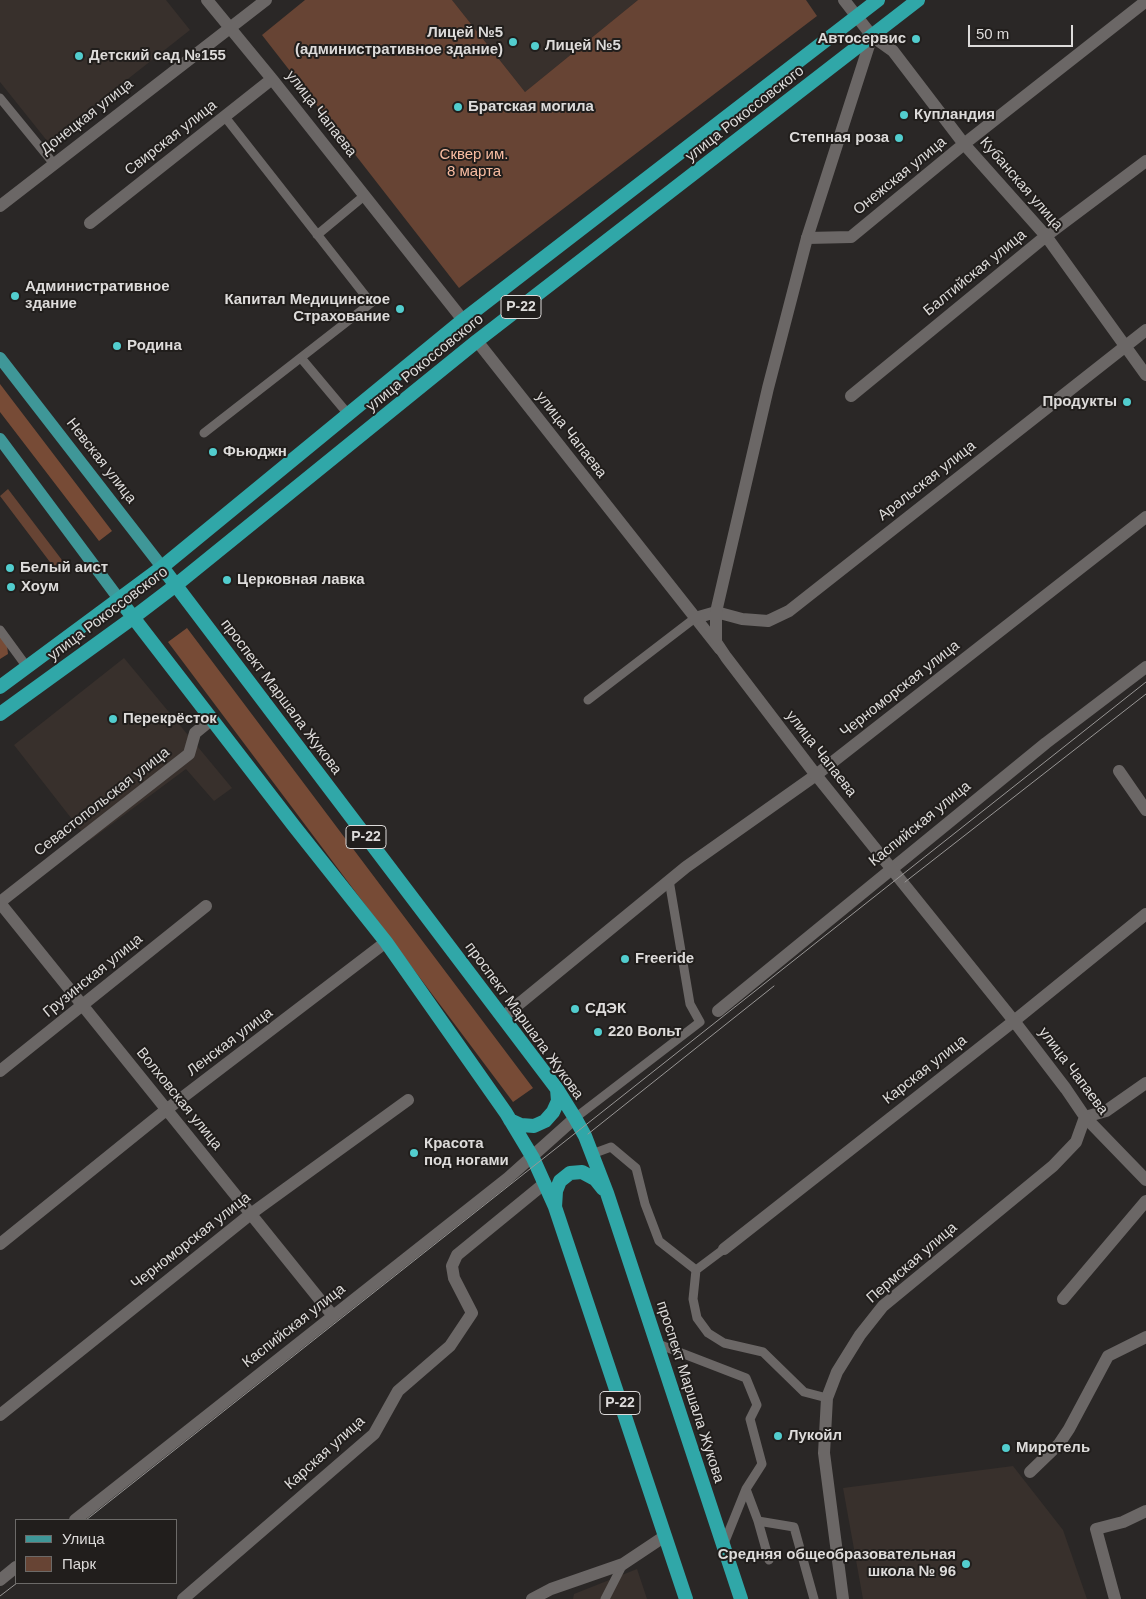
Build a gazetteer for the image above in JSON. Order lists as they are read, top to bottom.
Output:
{
  "streets": {
    "highway": [
      "улица Рокоссовского",
      "Р-22",
      "Невская улица",
      "проспект Маршала Жукова"
    ],
    "street": [
      "улица Чапаева",
      "Донецкая улица",
      "Свирская улица",
      "Онежская улица",
      "Кубанская улица",
      "Балтийская улица",
      "Аральская улица",
      "Черноморская улица",
      "Севастопольская улица",
      "Каспийская улица",
      "Грузинская улица",
      "Ленская улица",
      "Карская улица",
      "Волховская улица",
      "Пермская улица"
    ]
  },
  "crossings": [
    ["улица Чапаева", "улица Рокоссовского"],
    ["улица Чапаева", "Донецкая улица"],
    ["улица Чапаева", "Свирская улица"],
    ["улица Чапаева", "Черноморская улица"],
    ["улица Чапаева", "Каспийская улица"],
    ["улица Чапаева", "Карская улица"],
    ["улица Чапаева", "Пермская улица"],
    ["улица Рокоссовского", "Кубанская улица"],
    ["улица Рокоссовского", "Р-22"],
    ["улица Рокоссовского", "Невская улица"],
    ["улица Рокоссовского", "проспект Маршала Жукова"],
    ["Онежская улица", "Кубанская улица"],
    ["Кубанская улица", "Балтийская улица"],
    ["Кубанская улица", "Аральская улица"],
    ["Р-22", "Севастопольская улица"],
    ["Р-22", "Каспийская улица"],
    ["Р-22", "Ленская улица"],
    ["Р-22", "Карская улица"],
    ["Невская улица", "проспект Маршала Жукова"],
    ["Черноморская улица", "проспект Маршала Жукова"],
    ["Черноморская улица", "Волховская улица"],
    ["проспект Маршала Жукова", "Каспийская улица"],
    ["Севастопольская улица", "Волховская улица"],
    ["Каспийская улица", "Волховская улица"],
    ["Грузинская улица", "Волховская улица"],
    ["Ленская улица", "Волховская улица"]
  ],
  "parks": ["Сквер им. 8 марта"],
  "places": [
    "Автосервис",
    "Лицей №5 (административное здание)",
    "Лицей №5",
    "Детский сад №155",
    "Братская могила",
    "Купландия",
    "Степная роза",
    "Административное здание",
    "Капитал Медицинское Страхование",
    "Родина",
    "Продукты",
    "Фьюджн",
    "Белый аист",
    "Церковная лавка",
    "Хоум",
    "Перекрёсток",
    "Freeride",
    "СДЭК",
    "220 Вольт",
    "Красота под ногами",
    "Лукойл",
    "Миротель",
    "Средняя общеобразовательная школа № 96"
  ],
  "legend": ["Улица", "Парк"],
  "scale_bar": "50 m"
}
